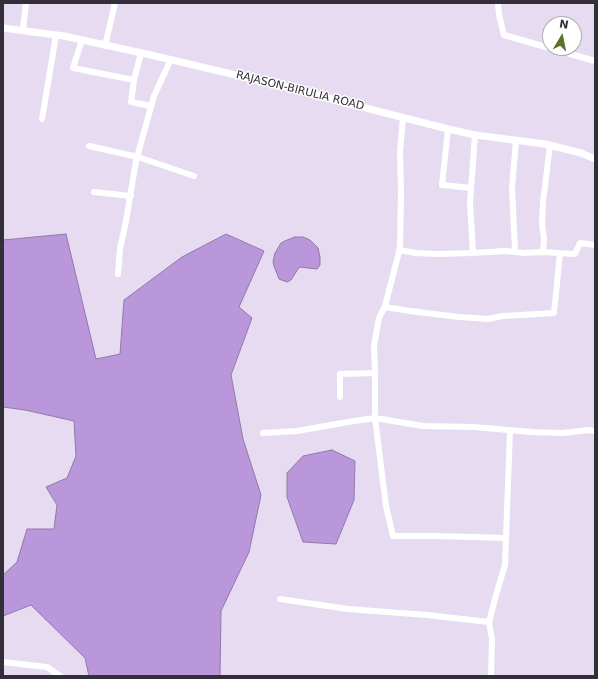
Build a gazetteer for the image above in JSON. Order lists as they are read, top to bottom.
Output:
{
  "streets": {
    "street": ["RAJASON-BIRULIA ROAD"]
  },
  "north": "top"
}
